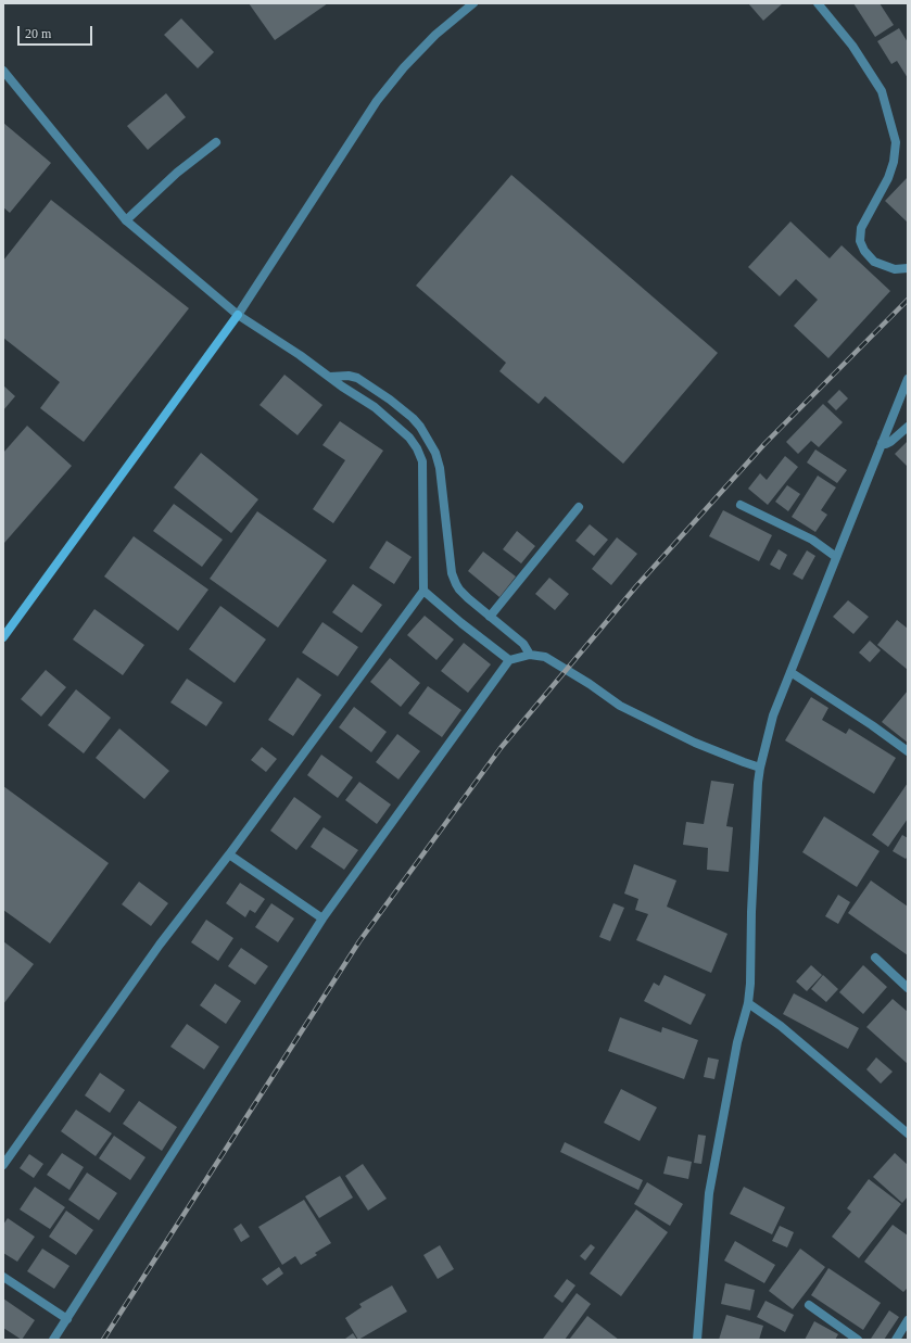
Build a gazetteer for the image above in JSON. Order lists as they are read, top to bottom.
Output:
{
  "scale_bar": "20 m"
}
